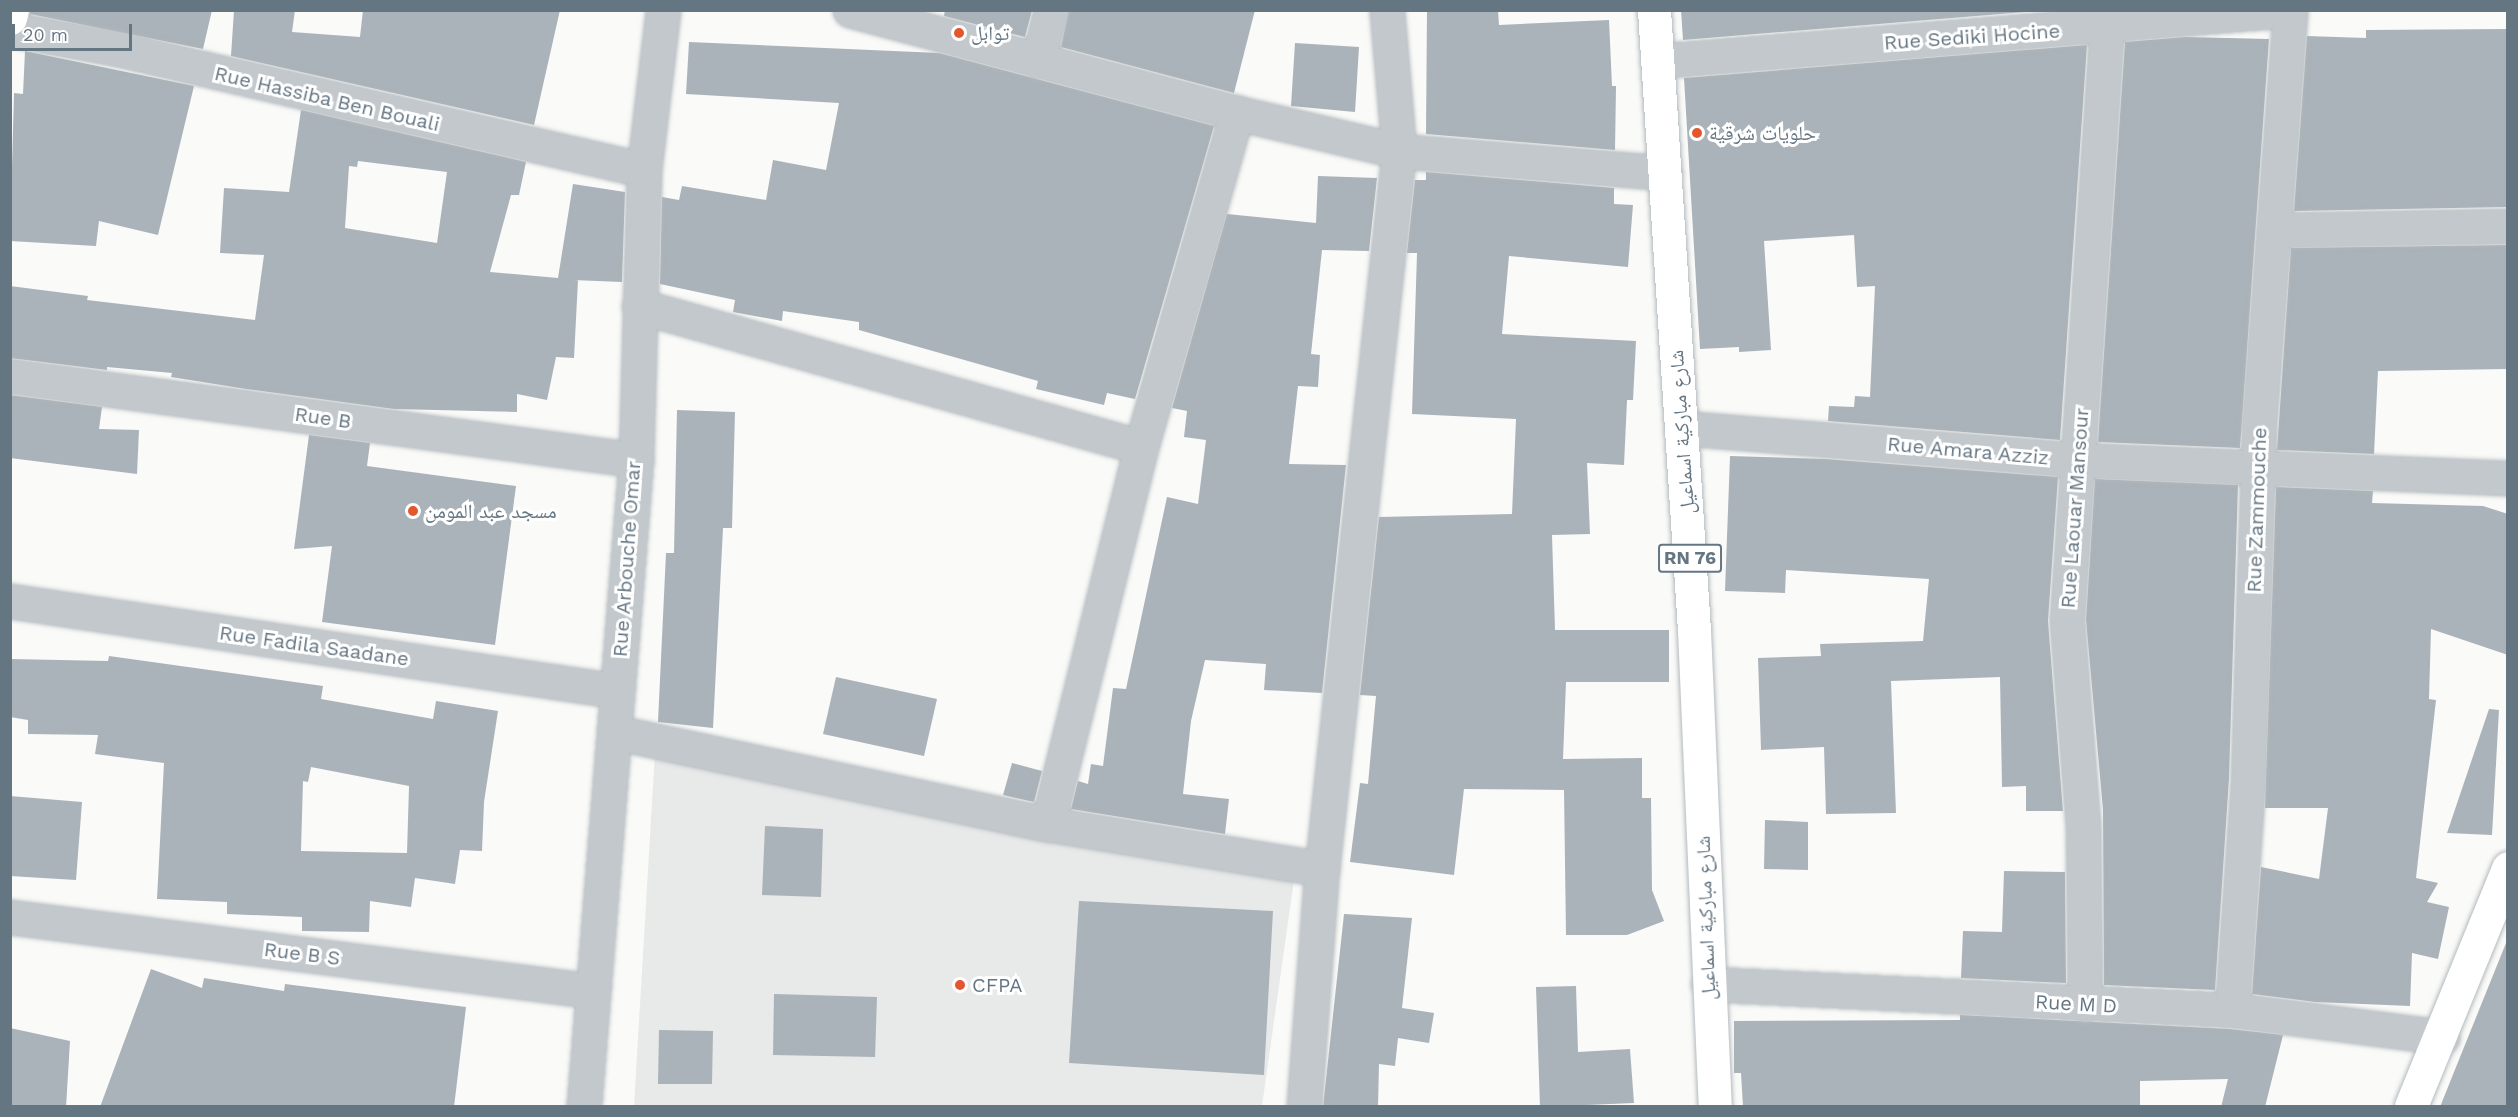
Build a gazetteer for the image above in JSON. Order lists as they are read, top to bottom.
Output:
{
  "streets": {
    "main road": ["شارع مباركية اسماعيل", "RN 76"],
    "street": [
      "Rue Sediki Hocine",
      "Rue Hassiba Ben Bouali",
      "Rue B",
      "Rue Amara Azziz",
      "Rue Laouar Mansour",
      "Rue Zammouche",
      "Rue Arbouche Omar",
      "Rue Fadila Saadane",
      "Rue B S",
      "Rue M D"
    ]
  },
  "crossings": [
    ["Rue Sediki Hocine", "شارع مباركية اسماعيل"],
    ["Rue Sediki Hocine", "Rue Laouar Mansour"],
    ["Rue Sediki Hocine", "Rue Zammouche"],
    ["Rue Hassiba Ben Bouali", "Rue Arbouche Omar"],
    ["Rue B", "Rue Arbouche Omar"],
    ["شارع مباركية اسماعيل", "Rue Amara Azziz"],
    ["شارع مباركية اسماعيل", "Rue M D"],
    ["Rue Amara Azziz", "Rue Laouar Mansour"],
    ["Rue Amara Azziz", "Rue Zammouche"],
    ["Rue Laouar Mansour", "Rue M D"],
    ["Rue Zammouche", "Rue M D"],
    ["Rue Arbouche Omar", "Rue Fadila Saadane"],
    ["Rue Arbouche Omar", "Rue B S"]
  ],
  "places": [
    "توابل",
    "حلويات شرقية",
    "مسجد عبد المومن",
    "CFPA"
  ],
  "scale_bar": "20 m"
}
